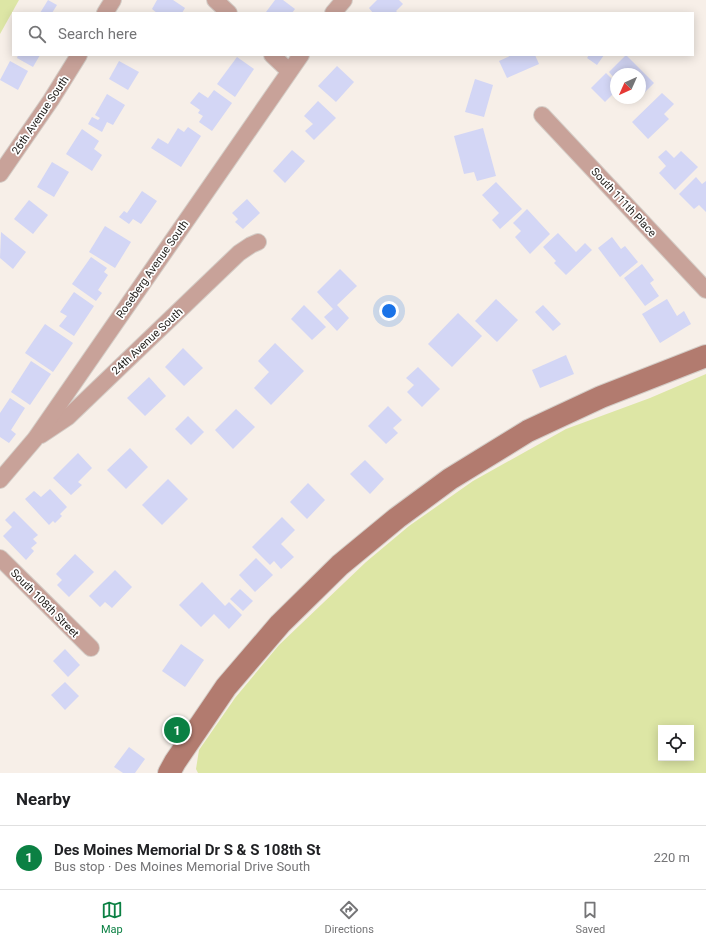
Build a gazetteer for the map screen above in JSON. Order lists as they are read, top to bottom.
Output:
{
  "streets": {
    "street": [
      "26th Avenue South",
      "South 111th Place",
      "Roseberg Avenue South",
      "24th Avenue South",
      "South 108th Street"
    ]
  },
  "crossings": [
    ["Roseberg Avenue South", "24th Avenue South"]
  ],
  "north": "bottom left",
  "page": {
    "search": "Search here",
    "pins": "1",
    "heading": "Nearby",
    "list": [
      {
        "mark": "1",
        "name": "Des Moines Memorial Dr S & S 108th St",
        "note": "Bus stop · Des Moines Memorial Drive South",
        "value": "220 m"
      }
    ],
    "nav": ["Map", "Directions", "Saved"]
  }
}
